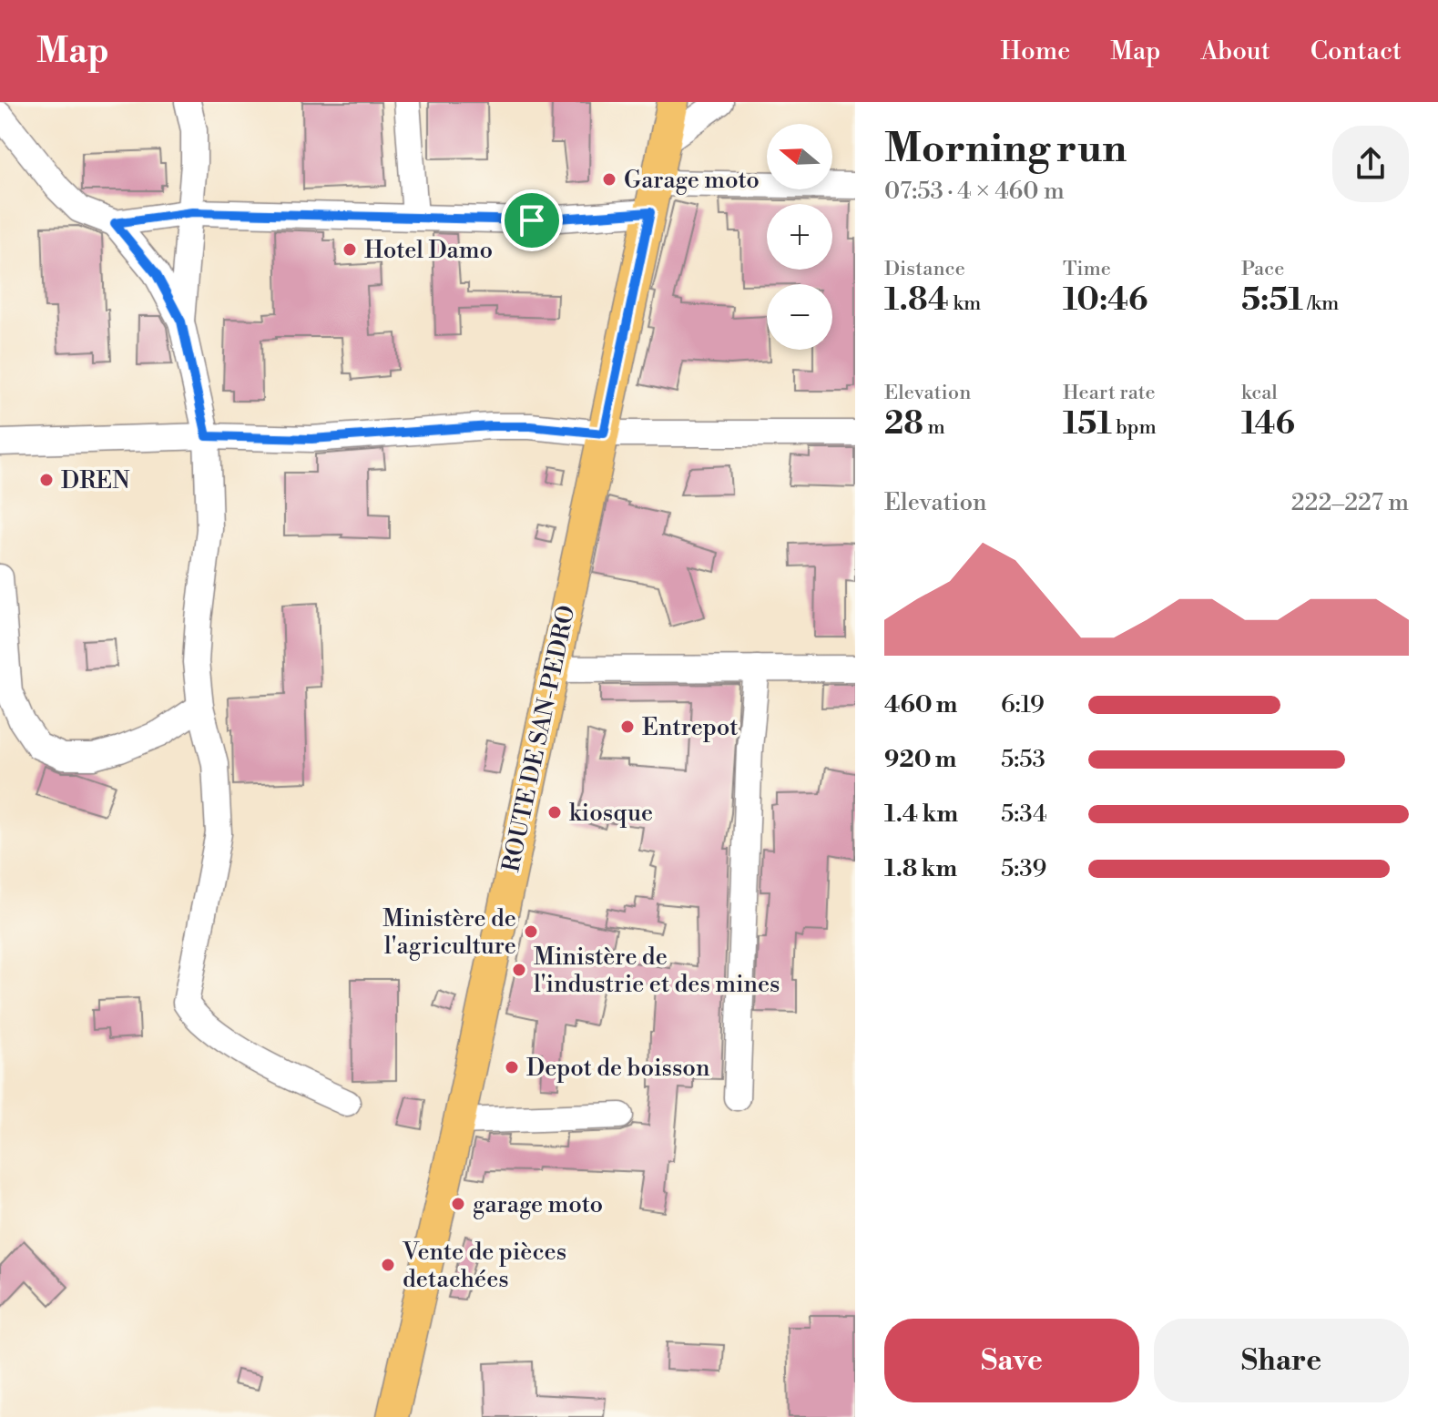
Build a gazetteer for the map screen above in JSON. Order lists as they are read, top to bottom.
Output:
{
  "streets": {
    "main road": ["ROUTE DE SAN-PEDRO"]
  },
  "places": [
    "Garage moto",
    "Hotel Damo",
    "DREN",
    "Entrepot",
    "kiosque",
    "Ministère de l'agriculture",
    "Ministère de l'industrie et des mines",
    "Depot de boisson",
    "garage moto",
    "Vente de pièces detachées"
  ],
  "north": "left",
  "page": {
    "header": "Map",
    "nav": [
      "Home",
      "Map",
      "About",
      "Contact"
    ],
    "heading": ["Morning run", "07:53 · 4 × 460 m"],
    "map_buttons": ["+", "−"],
    "stats": [
      ["Distance", "1.84 km"],
      ["Time", "10:46"],
      ["Pace", "5:51 /km"],
      ["Elevation", "28 m"],
      ["Heart rate", "151 bpm"],
      ["kcal", "146"]
    ],
    "chart": ["Elevation", "222–227 m"],
    "list": [
      {
        "name": "460 m",
        "note": "6:19"
      },
      {
        "name": "920 m",
        "note": "5:53"
      },
      {
        "name": "1.4 km",
        "note": "5:34"
      },
      {
        "name": "1.8 km",
        "note": "5:39"
      }
    ],
    "buttons": ["Save", "Share"]
  }
}
